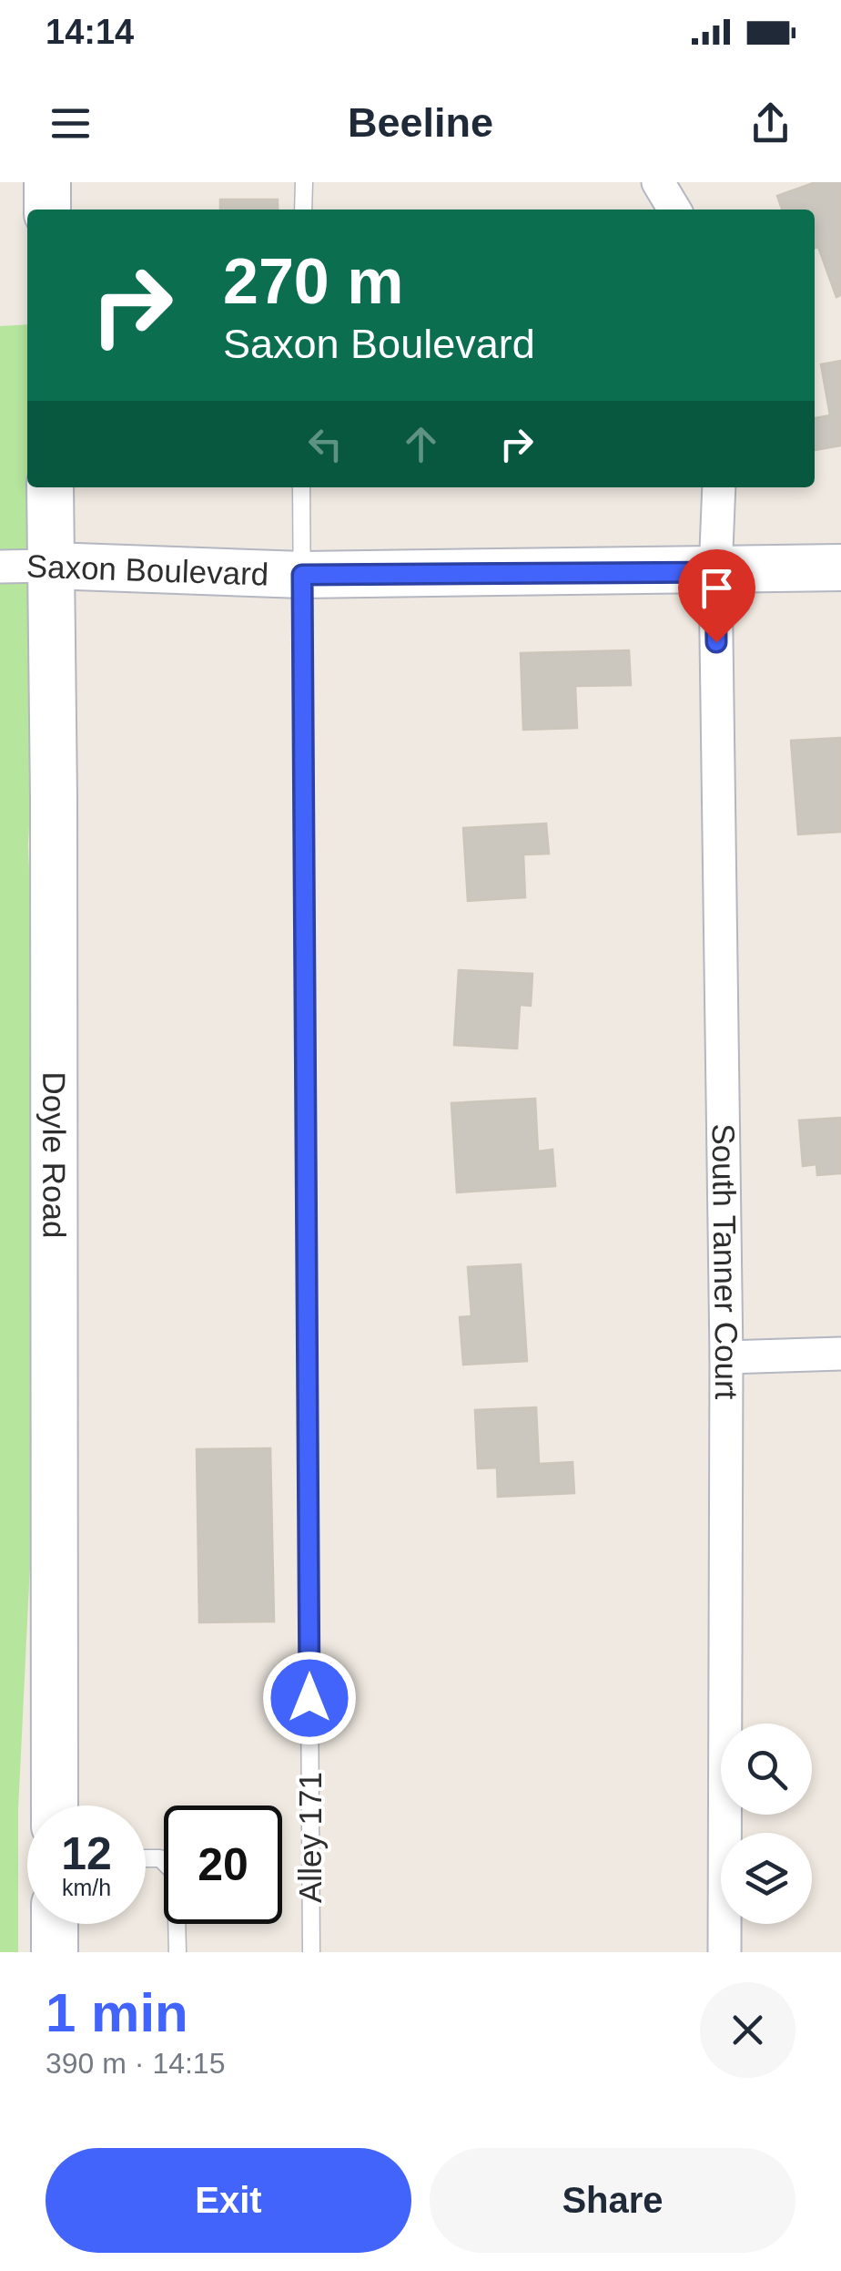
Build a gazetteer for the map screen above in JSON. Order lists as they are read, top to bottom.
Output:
{
  "streets": {
    "main road": ["Saxon Boulevard", "Doyle Road"],
    "street": ["South Tanner Court"],
    "lane": ["Alley 171"]
  },
  "crossings": [
    ["Saxon Boulevard", "Doyle Road"],
    ["Saxon Boulevard", "South Tanner Court"],
    ["Saxon Boulevard", "Alley 171"]
  ],
  "page": {
    "status": "14:14",
    "header": "Beeline",
    "turn": ["270 m", "Saxon Boulevard"],
    "speed": "12 km/h",
    "limit": "20",
    "heading": ["1 min", "390 m · 14:15"],
    "buttons": ["Exit", "Share"]
  }
}
